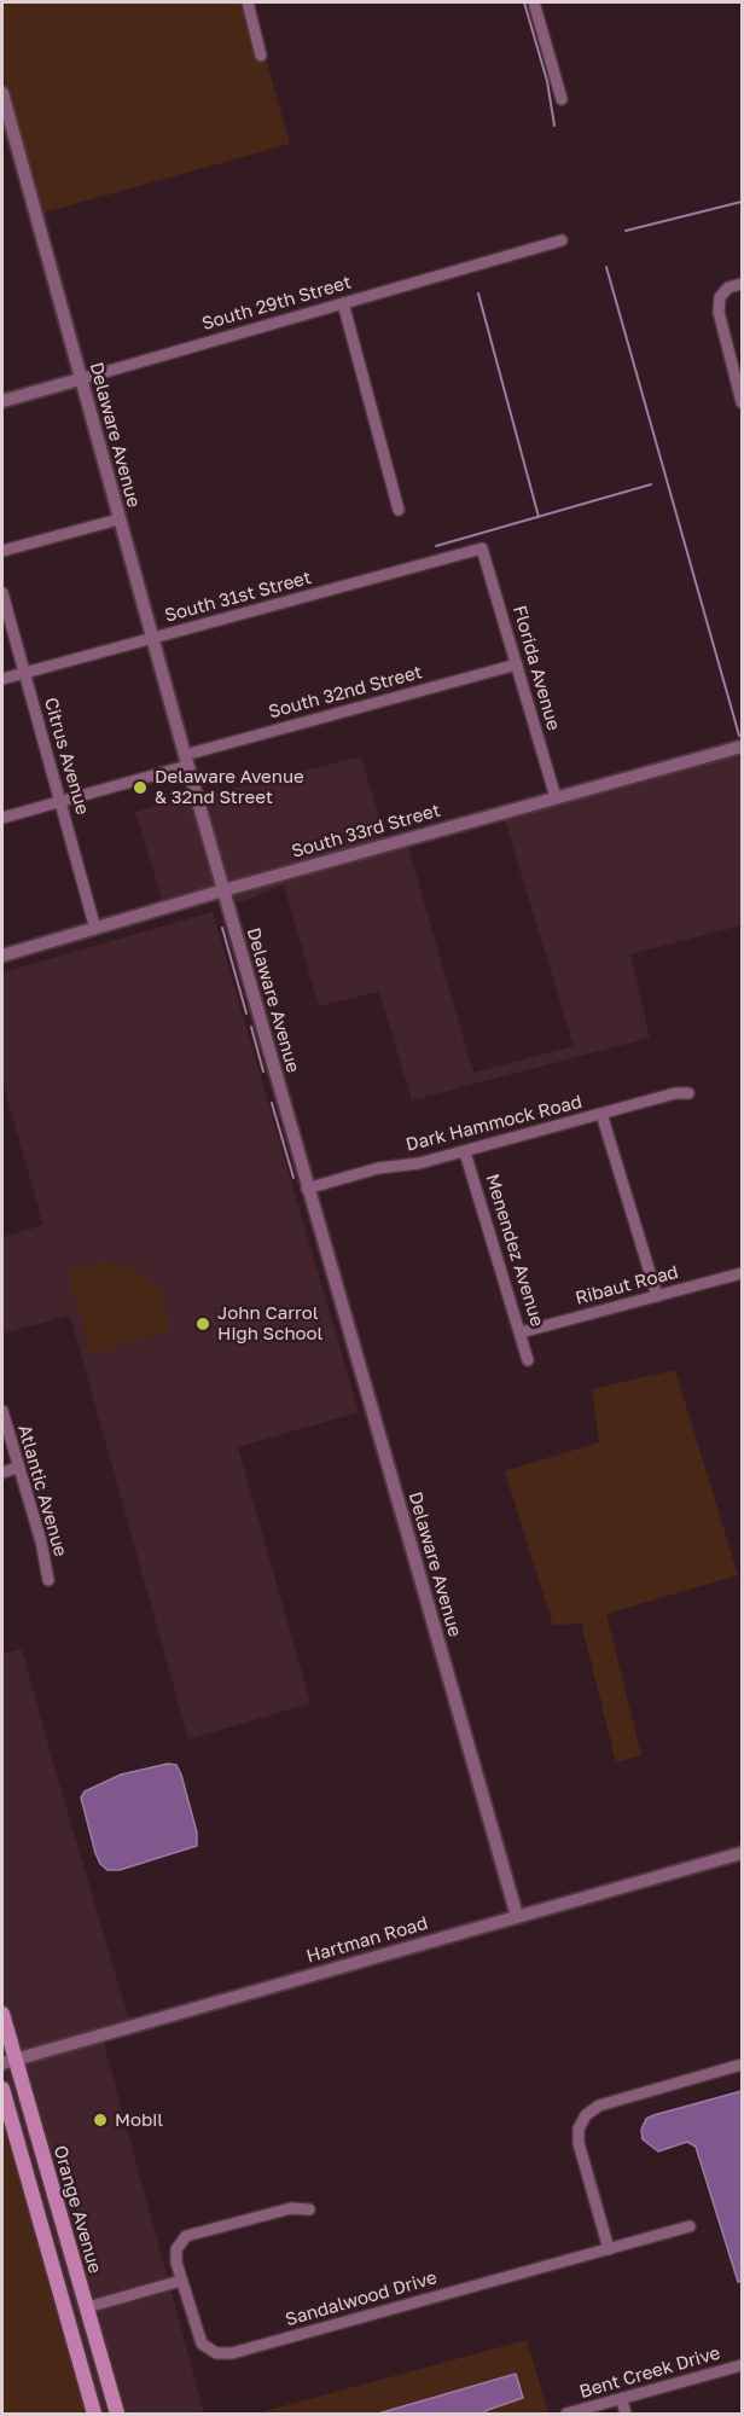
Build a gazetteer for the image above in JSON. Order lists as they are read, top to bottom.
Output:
{
  "streets": {
    "main road": ["Orange Avenue"],
    "street": [
      "South 29th Street",
      "Delaware Avenue",
      "South 31st Street",
      "Florida Avenue",
      "South 32nd Street",
      "Citrus Avenue",
      "South 33rd Street",
      "Dark Hammock Road",
      "Menendez Avenue",
      "Ribaut Road",
      "Atlantic Avenue",
      "Hartman Road",
      "Sandalwood Drive",
      "Bent Creek Drive"
    ]
  },
  "crossings": [
    ["South 29th Street", "Delaware Avenue"],
    ["Delaware Avenue", "South 31st Street"],
    ["Delaware Avenue", "South 32nd Street"],
    ["Delaware Avenue", "South 33rd Street"],
    ["Delaware Avenue", "Dark Hammock Road"],
    ["Delaware Avenue", "Hartman Road"],
    ["South 31st Street", "Florida Avenue"],
    ["South 31st Street", "Citrus Avenue"],
    ["Florida Avenue", "South 32nd Street"],
    ["Florida Avenue", "South 33rd Street"],
    ["South 32nd Street", "Citrus Avenue"],
    ["Citrus Avenue", "South 33rd Street"],
    ["Dark Hammock Road", "Menendez Avenue"],
    ["Menendez Avenue", "Ribaut Road"],
    ["Hartman Road", "Orange Avenue"]
  ],
  "places": ["Delaware Avenue & 32nd Street", "John Carrol High School", "Mobil"]
}
